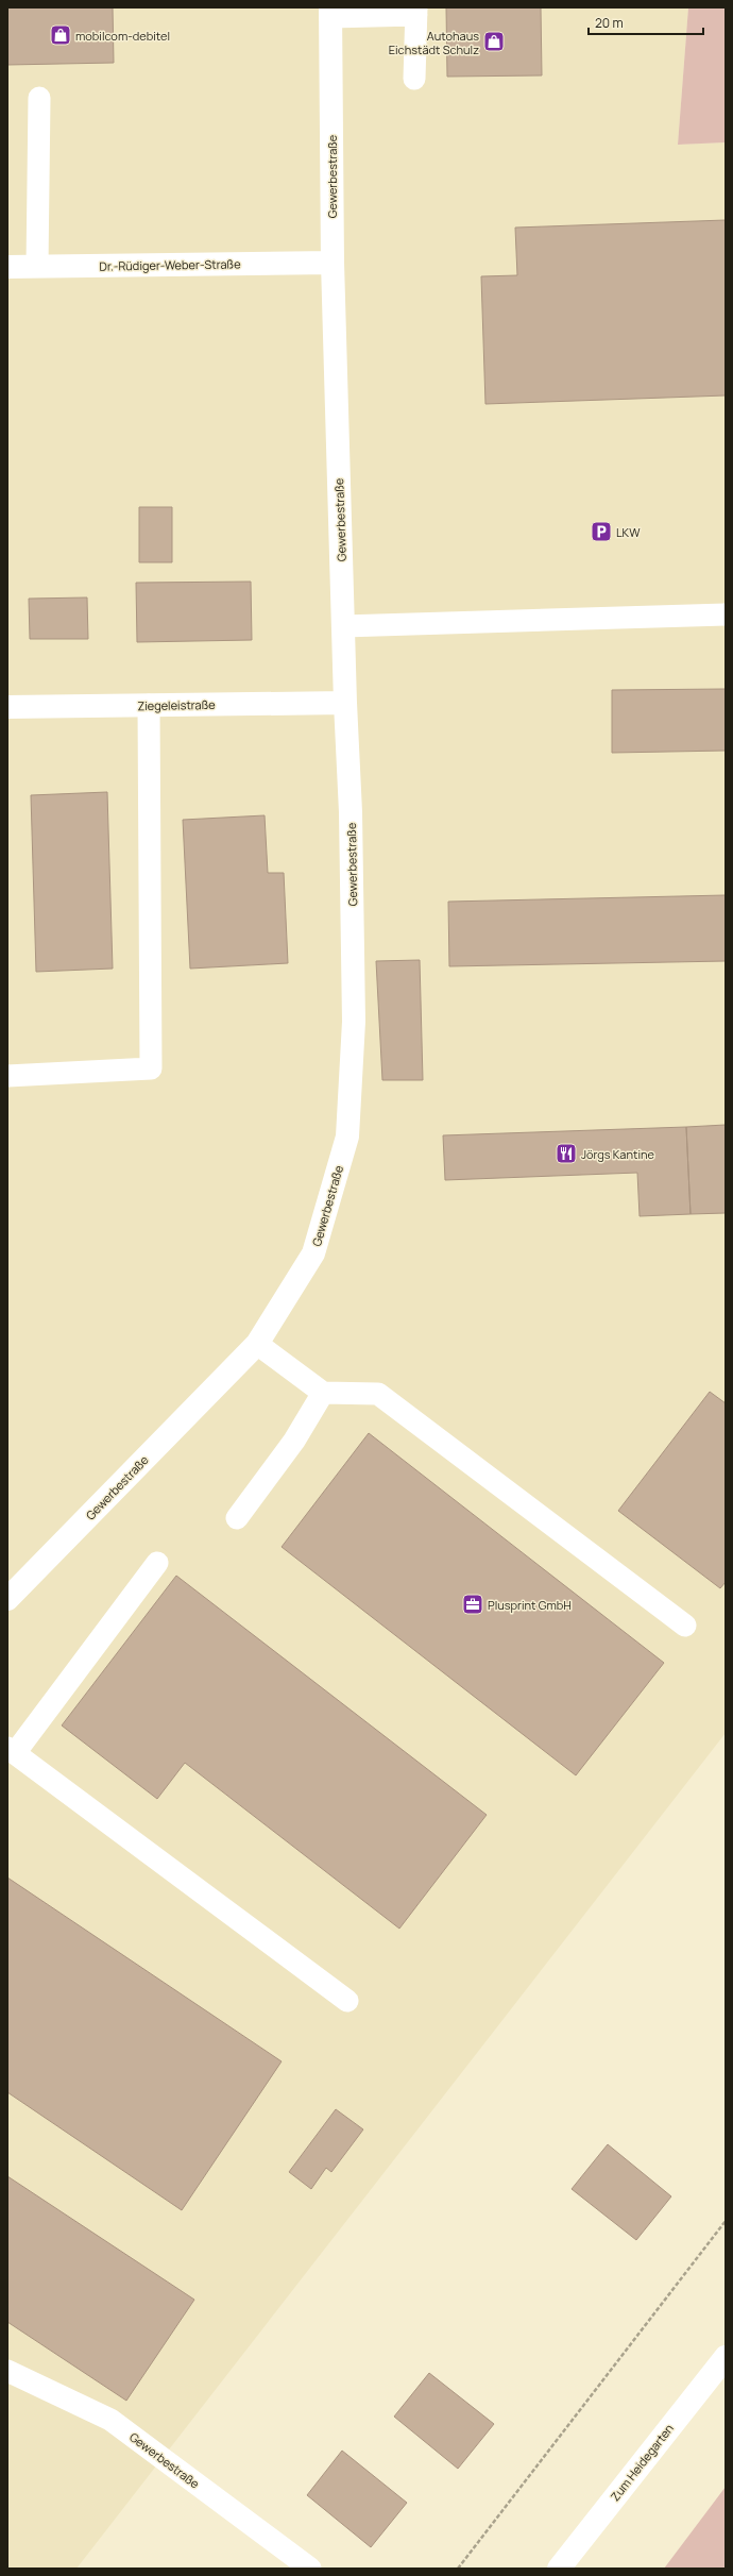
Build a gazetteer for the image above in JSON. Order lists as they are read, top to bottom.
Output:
{
  "streets": {
    "street": [
      "Gewerbestraße",
      "Dr.-Rüdiger-Weber-Straße",
      "Ziegeleistraße",
      "Zum Heidegarten"
    ]
  },
  "crossings": [
    ["Gewerbestraße", "Dr.-Rüdiger-Weber-Straße"],
    ["Gewerbestraße", "Ziegeleistraße"]
  ],
  "places": {
    "shop": ["mobilcom-debitel", "Autohaus Eichstädt Schulz"],
    "parking": ["LKW"],
    "restaurant": ["Jörgs Kantine"],
    "office": ["Plusprint GmbH"]
  },
  "scale_bar": "20 m"
}
